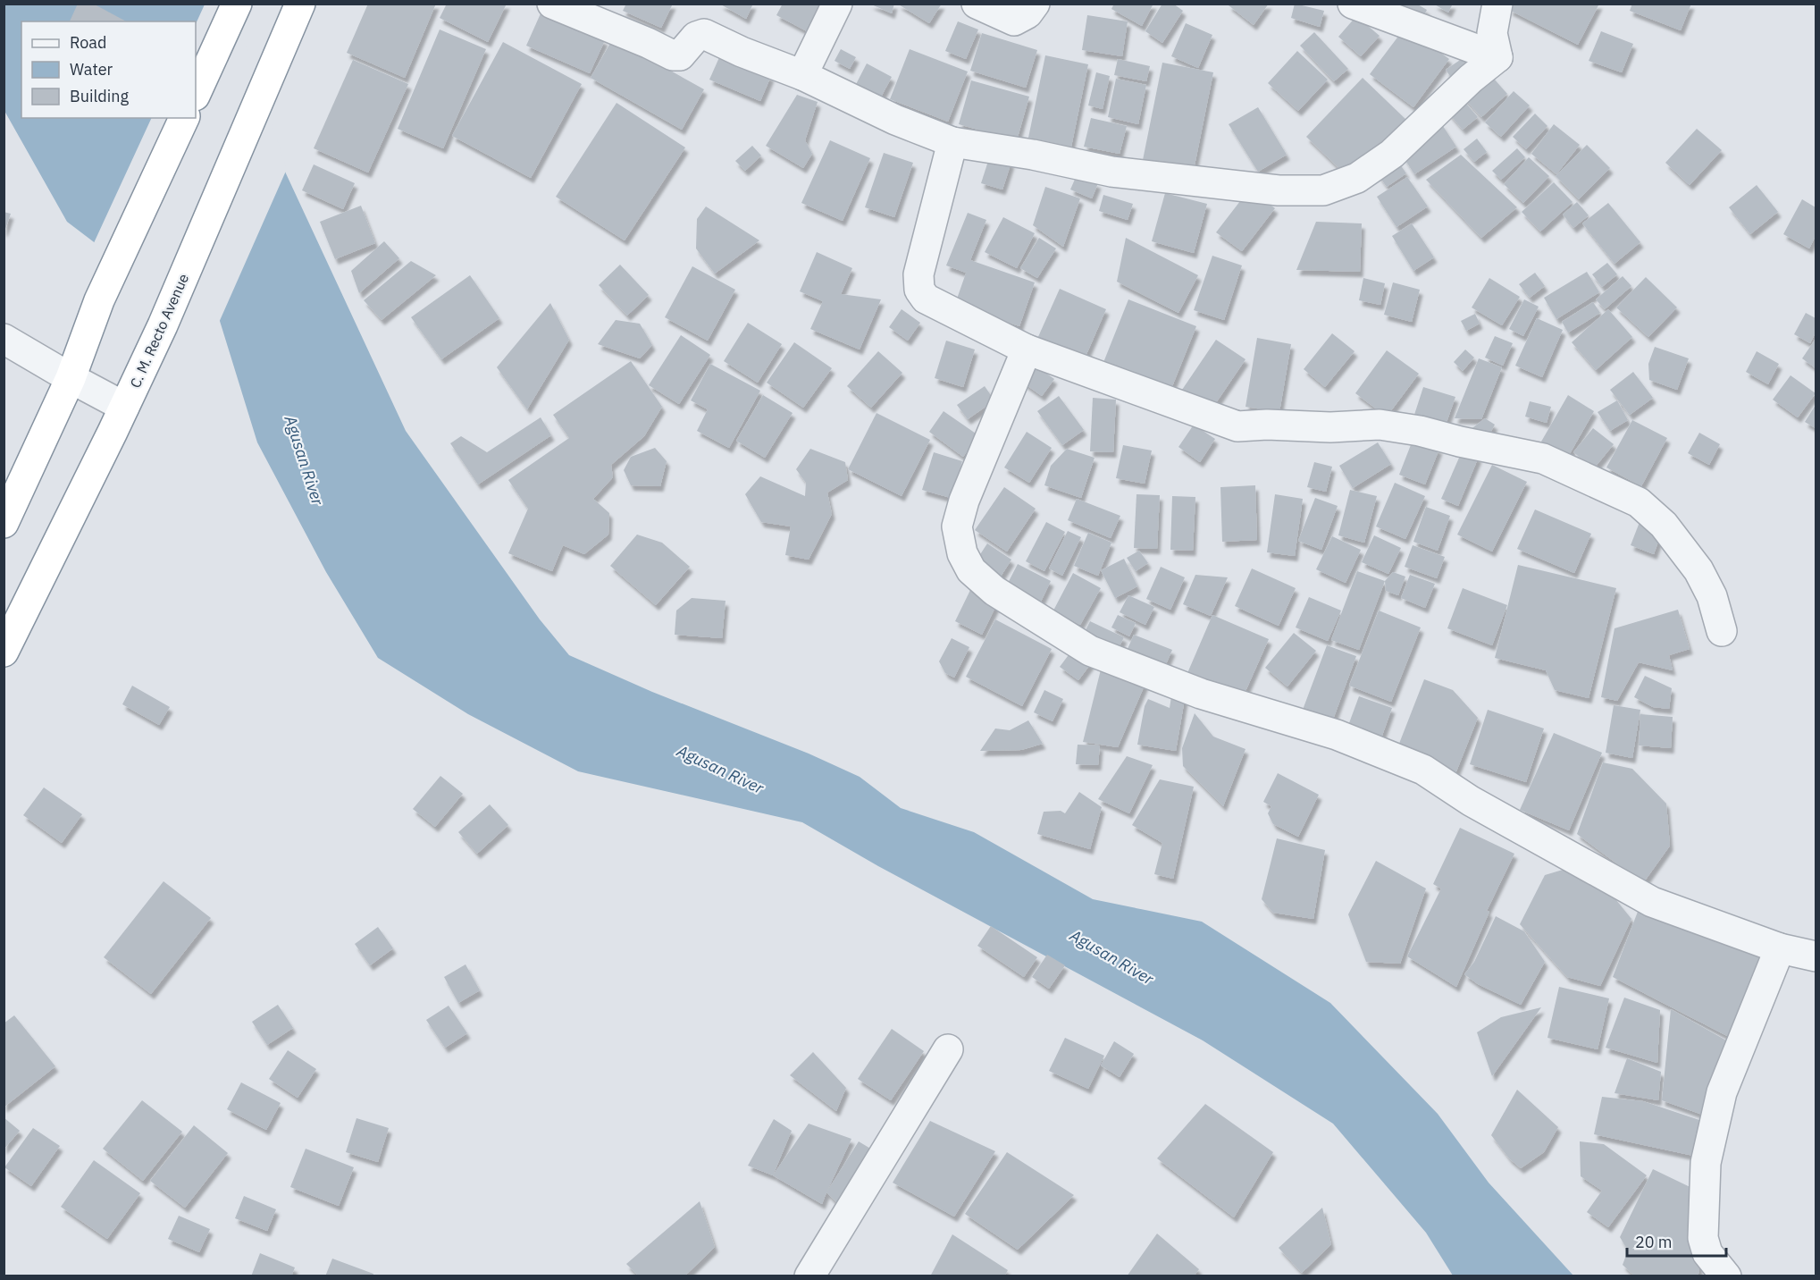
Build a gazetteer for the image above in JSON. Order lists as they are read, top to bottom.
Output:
{
  "streets": {
    "highway": ["C. M. Recto Avenue"]
  },
  "water": ["Agusan River"],
  "legend": ["Road", "Water", "Building"],
  "scale_bar": "20 m"
}
